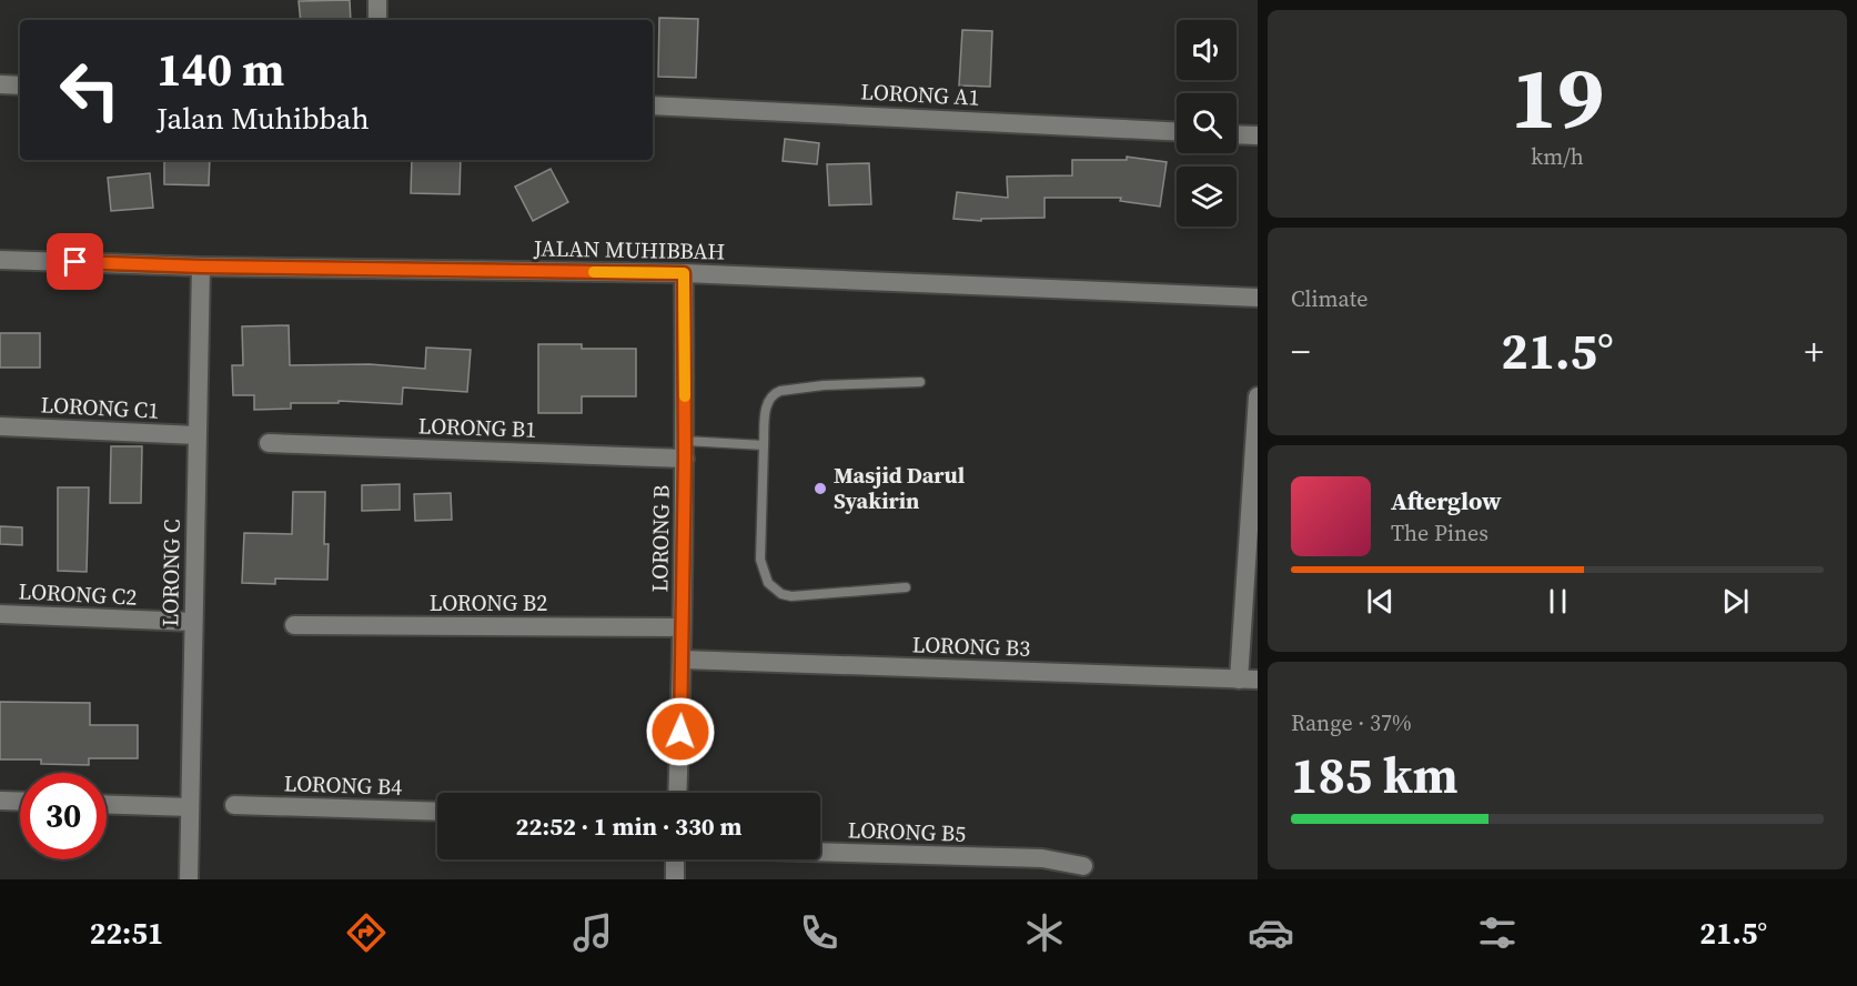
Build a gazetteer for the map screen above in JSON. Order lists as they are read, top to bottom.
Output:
{
  "streets": {
    "street": [
      "LORONG A1",
      "JALAN MUHIBBAH",
      "LORONG C1",
      "LORONG B1",
      "LORONG B",
      "LORONG C",
      "LORONG C2",
      "LORONG B2",
      "LORONG B3",
      "LORONG B4",
      "LORONG B5"
    ]
  },
  "crossings": [
    ["JALAN MUHIBBAH", "LORONG B"],
    ["JALAN MUHIBBAH", "LORONG C"],
    ["LORONG C1", "LORONG C"],
    ["LORONG B1", "LORONG B"],
    ["LORONG B", "LORONG B2"],
    ["LORONG B", "LORONG B3"],
    ["LORONG C", "LORONG C2"]
  ],
  "places": ["Masjid Darul Syakirin"],
  "page": {
    "tile": [
      ["19", "km/h"],
      "Climate",
      ["Range · 37%", "185 km"]
    ],
    "turn": ["140 m", "Jalan Muhibbah"],
    "heat": ["−", "21.5°", "+"],
    "song": ["Afterglow", "The Pines"],
    "limit": "30",
    "trip": "22:52 · 1 min · 330 m",
    "tabs": ["22:51", "21.5°"]
  }
}
